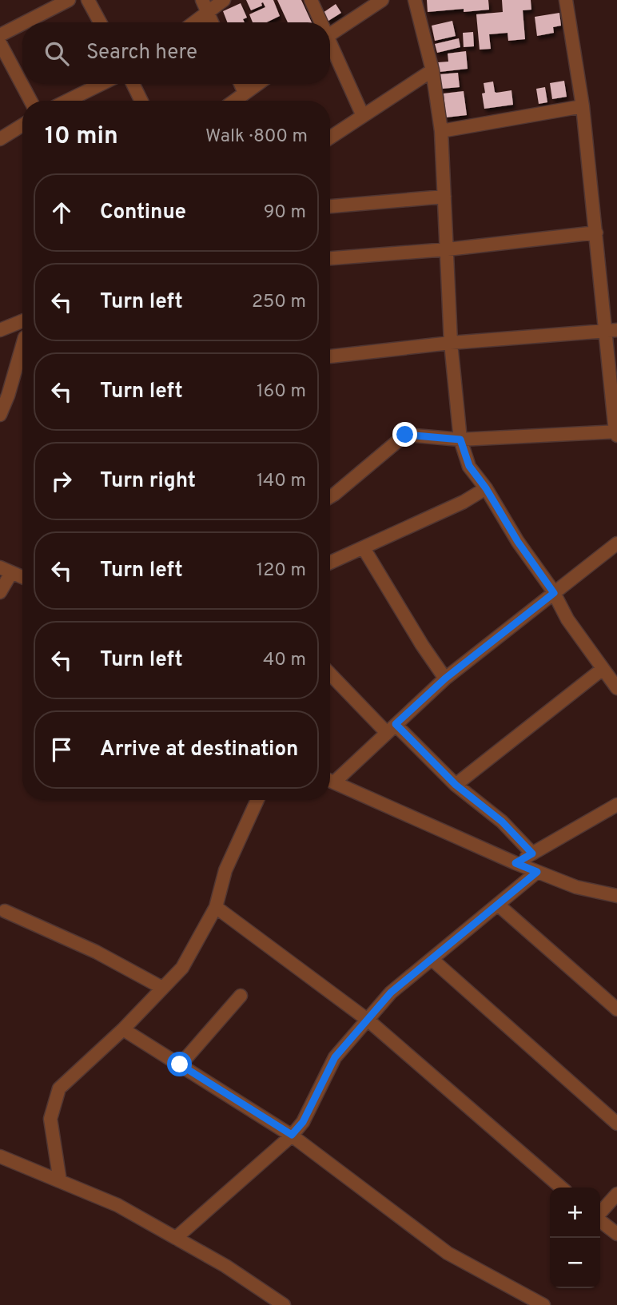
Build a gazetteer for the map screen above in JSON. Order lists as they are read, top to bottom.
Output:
{
  "page": {
    "search": "Search here",
    "heading": ["10 min", "Walk · 800 m"],
    "list": [
      ["Continue", "90 m"],
      ["Turn left", "250 m"],
      ["Turn left", "160 m"],
      ["Turn right", "140 m"],
      ["Turn left", "120 m"],
      ["Turn left", "40 m"],
      "Arrive at destination"
    ],
    "map_buttons": ["+", "−"]
  }
}
